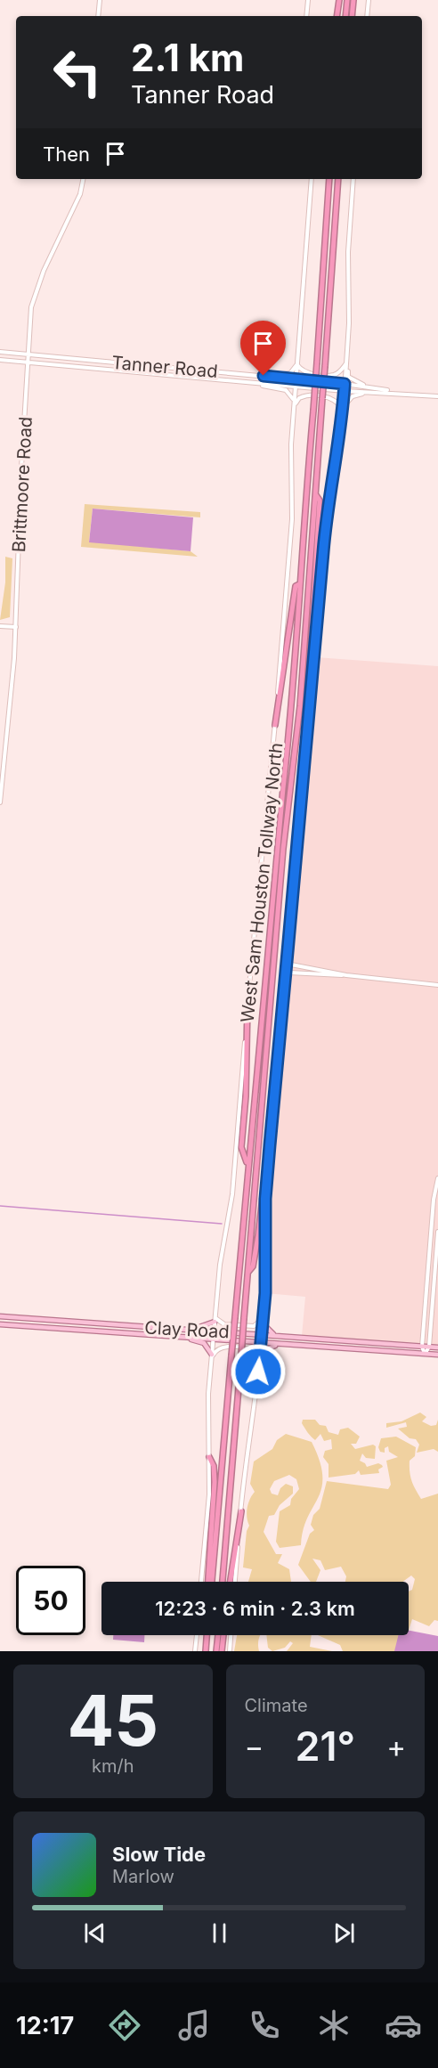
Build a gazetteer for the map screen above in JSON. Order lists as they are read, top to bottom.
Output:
{
  "streets": {
    "highway": ["West Sam Houston Tollway North"],
    "main road": ["Tanner Road", "Brittmoore Road", "Clay Road"]
  },
  "crossings": [
    ["Tanner Road", "Brittmoore Road"]
  ],
  "page": {
    "turn": ["2.1 km", "Tanner Road"],
    "then": "Then",
    "limit": "50",
    "trip": "12:23 · 6 min · 2.3 km",
    "tile": [
      ["45", "km/h"],
      "Climate"
    ],
    "heat": ["−", "21°", "+"],
    "song": ["Slow Tide", "Marlow"],
    "tabs": "12:17"
  }
}
